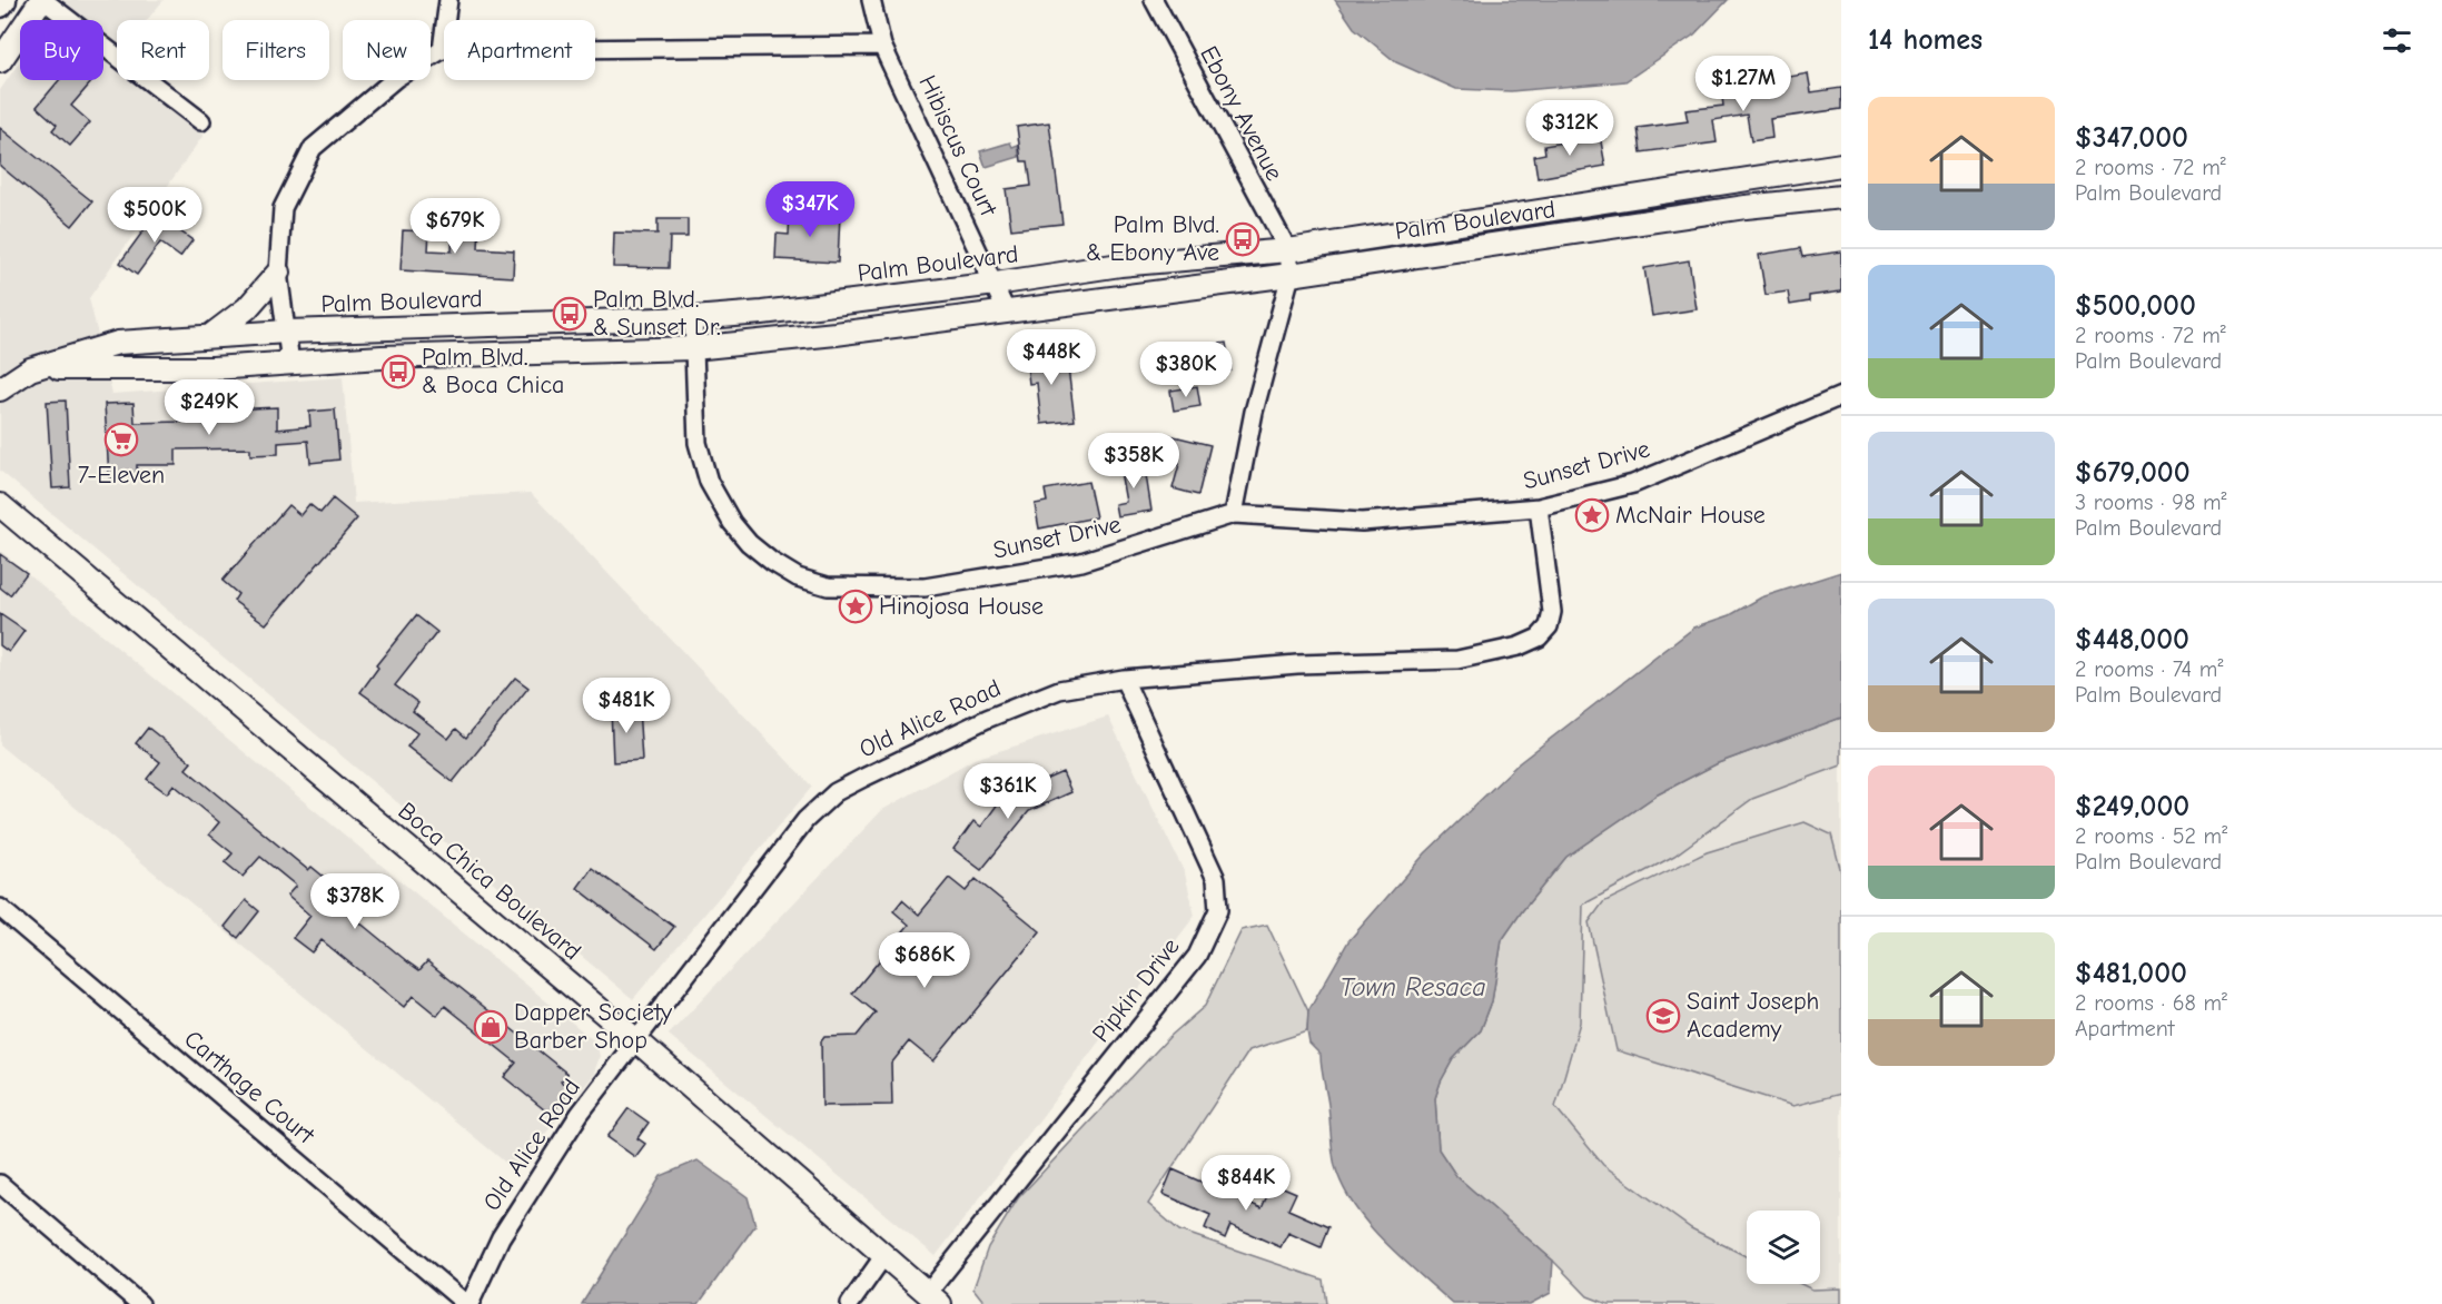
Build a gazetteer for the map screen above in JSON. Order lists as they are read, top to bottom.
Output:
{
  "streets": {
    "main road": ["Palm Boulevard", "Boca Chica Boulevard"],
    "street": [
      "Ebony Avenue",
      "Hibiscus Court",
      "Sunset Drive",
      "Old Alice Road",
      "Pipkin Drive",
      "Carthage Court"
    ]
  },
  "crossings": [
    ["Ebony Avenue", "Palm Boulevard"],
    ["Hibiscus Court", "Palm Boulevard"],
    ["Palm Boulevard", "Sunset Drive"],
    ["Sunset Drive", "Old Alice Road"],
    ["Old Alice Road", "Boca Chica Boulevard"],
    ["Old Alice Road", "Pipkin Drive"],
    ["Old Alice Road", "Carthage Court"],
    ["Boca Chica Boulevard", "Pipkin Drive"]
  ],
  "water": ["Town Resaca"],
  "places": {
    "bus stop": ["Palm Blvd. & Ebony Ave", "Palm Blvd. & Sunset Dr.", "Palm Blvd. & Boca Chica"],
    "supermarket": ["7-Eleven"],
    "place": ["McNair House", "Hinojosa House"],
    "school or university": ["Saint Joseph Academy"],
    "shop": ["Dapper Society Barber Shop"]
  },
  "page": {
    "heading": "14 homes",
    "chip": [
      "Buy",
      "Rent",
      "Filters",
      "New",
      "Apartment"
    ],
    "price": [
      "$1.27M",
      "$312K",
      "$347K",
      "$500K",
      "$679K",
      "$448K",
      "$380K",
      "$249K",
      "$358K",
      "$481K",
      "$361K",
      "$378K",
      "$686K",
      "$844K"
    ],
    "list": [
      {
        "name": "$347,000",
        "note": "2 rooms · 72 m² · Palm Boulevard"
      },
      {
        "name": "$500,000",
        "note": "2 rooms · 72 m² · Palm Boulevard"
      },
      {
        "name": "$679,000",
        "note": "3 rooms · 98 m² · Palm Boulevard"
      },
      {
        "name": "$448,000",
        "note": "2 rooms · 74 m² · Palm Boulevard"
      },
      {
        "name": "$249,000",
        "note": "2 rooms · 52 m² · Palm Boulevard"
      },
      {
        "name": "$481,000",
        "note": "2 rooms · 68 m² · Apartment"
      }
    ]
  }
}
